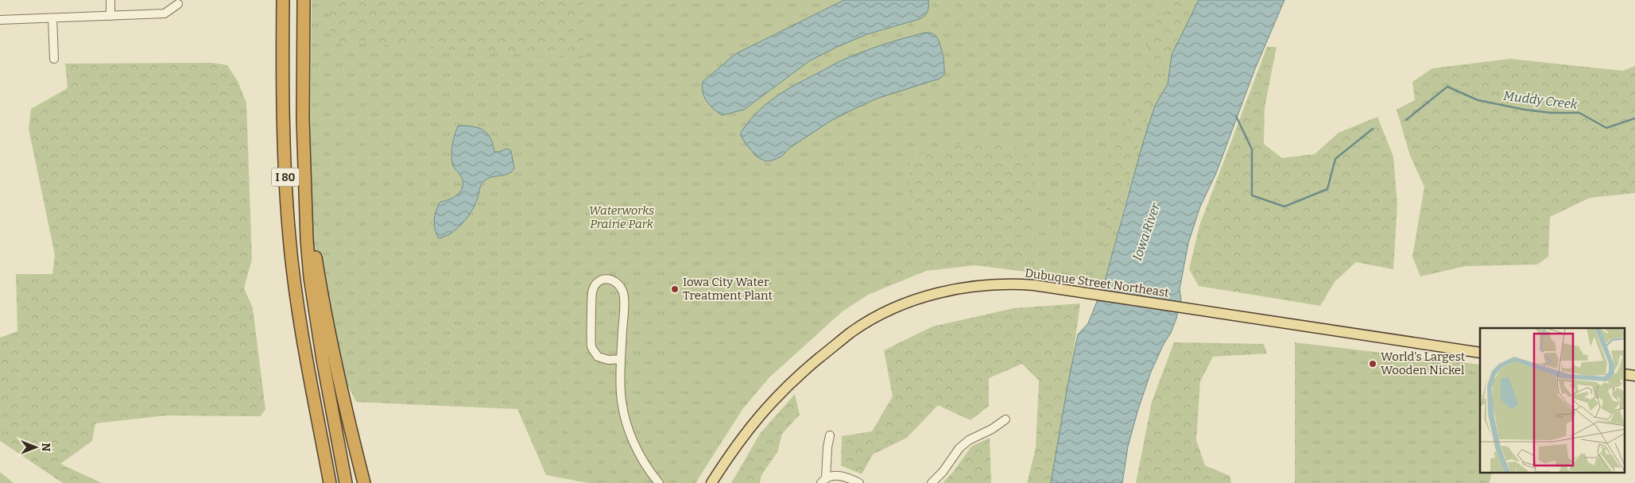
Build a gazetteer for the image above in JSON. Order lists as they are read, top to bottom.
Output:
{
  "streets": {
    "highway": ["I 80"],
    "main road": ["Dubuque Street Northeast"]
  },
  "water": ["Muddy Creek", "Iowa River"],
  "parks": ["Waterworks Prairie Park"],
  "places": ["Iowa City Water Treatment Plant", "World’s Largest Wooden Nickel"],
  "north": "right"
}
